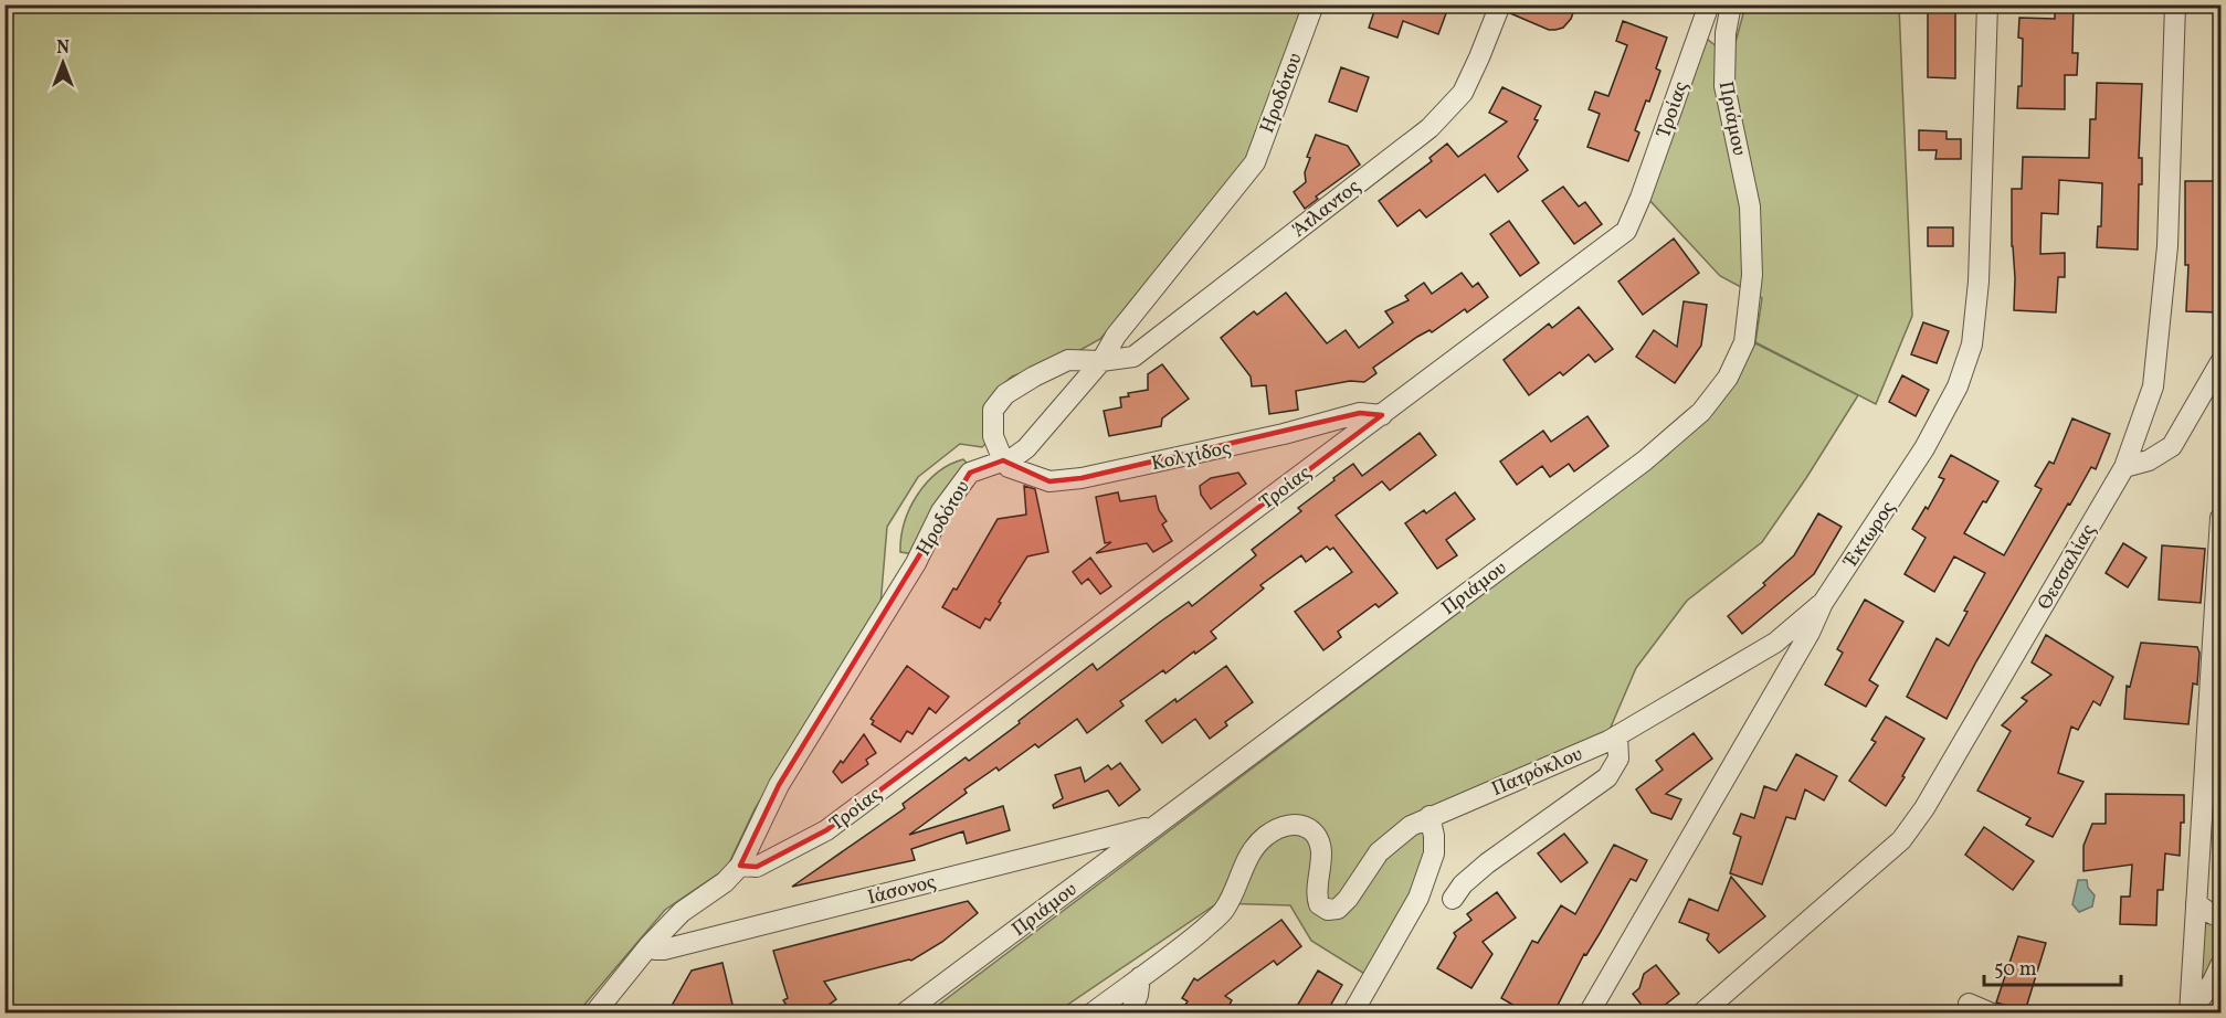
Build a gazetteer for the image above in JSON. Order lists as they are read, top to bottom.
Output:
{
  "streets": {
    "street": [
      "Ηροδότου",
      "Τροίας",
      "Πριάμου",
      "Άτλαντος",
      "Κολχίδος",
      "Έκτωρος",
      "Θεσσαλίας",
      "Πατρόκλου",
      "Ιάσονος"
    ]
  },
  "crossings": [
    ["Ηροδότου", "Τροίας"],
    ["Ηροδότου", "Άτλαντος"],
    ["Ηροδότου", "Κολχίδος"],
    ["Ηροδότου", "Ιάσονος"],
    ["Τροίας", "Κολχίδος"],
    ["Πριάμου", "Ιάσονος"],
    ["Άτλαντος", "Κολχίδος"],
    ["Έκτωρος", "Πατρόκλου"]
  ],
  "scale_bar": "50 m",
  "north": "top"
}
